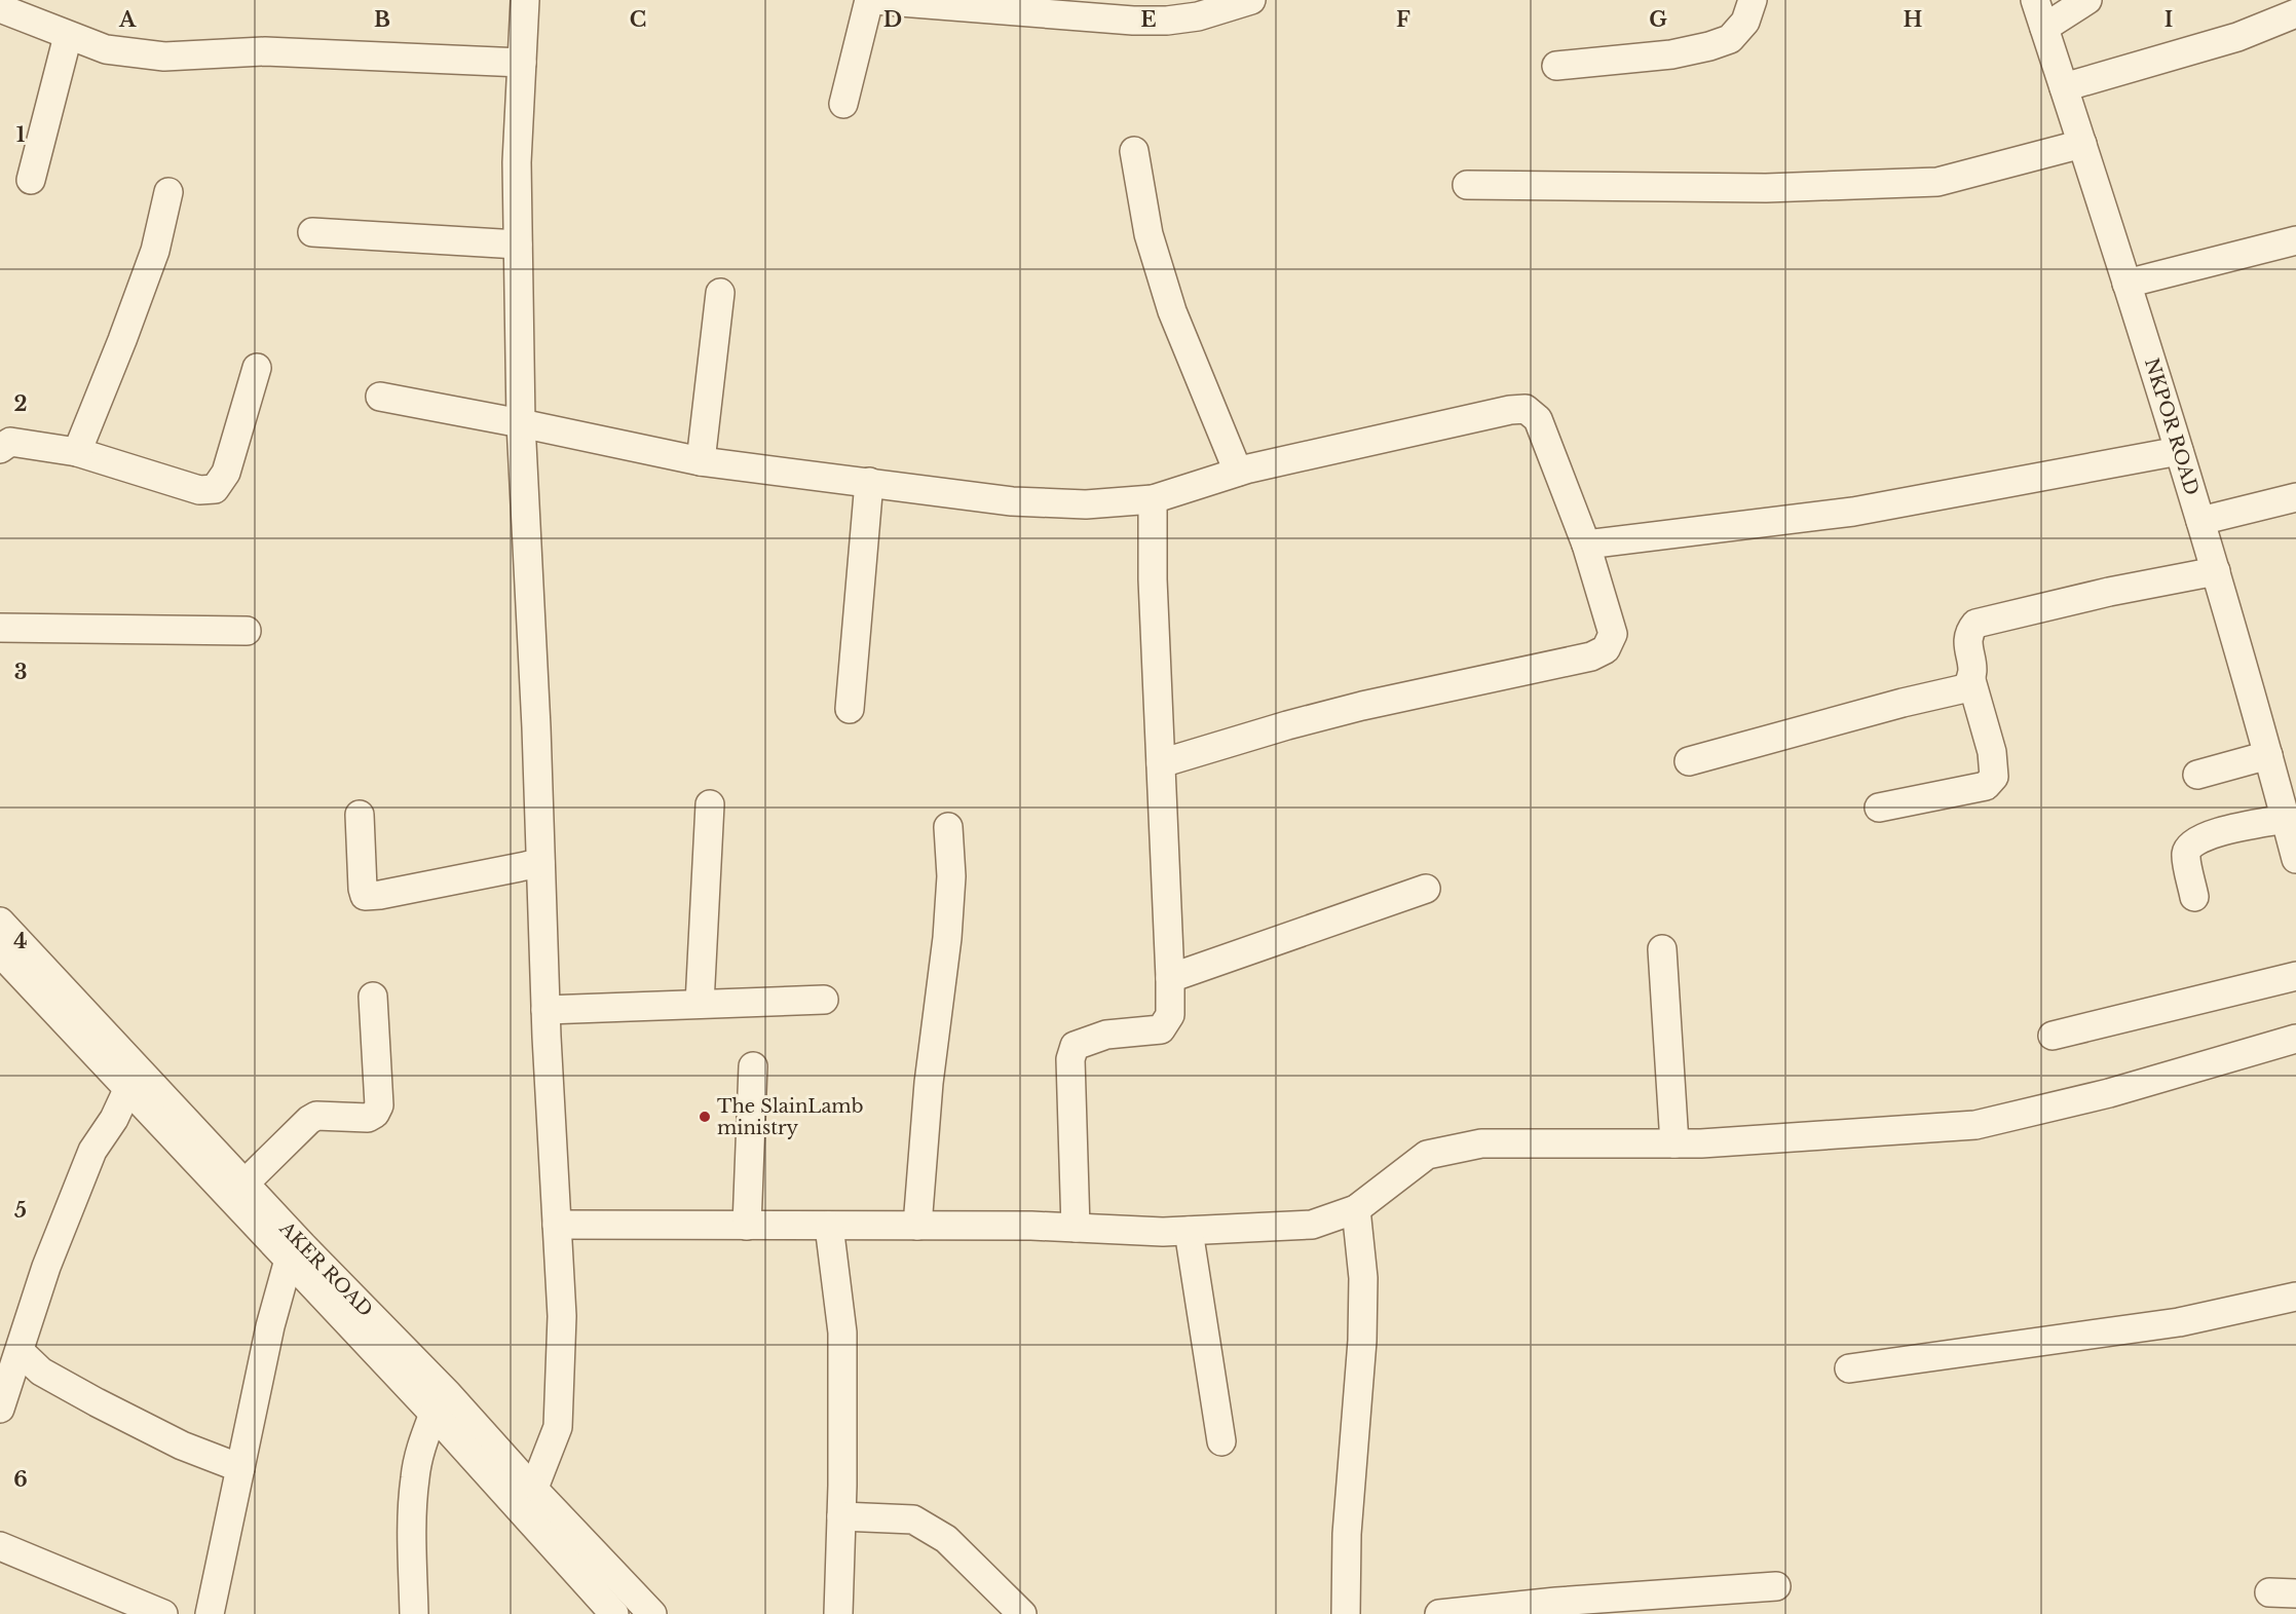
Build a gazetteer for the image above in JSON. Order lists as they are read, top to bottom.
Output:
{
  "streets": {
    "street": ["NKPOR ROAD", "AKER ROAD"]
  },
  "places": ["The SlainLamb ministry"],
  "grid": {
    "columns": [
      "A",
      "B",
      "C",
      "D",
      "E",
      "F",
      "G",
      "H",
      "I"
    ],
    "rows": [
      "1",
      "2",
      "3",
      "4",
      "5",
      "6"
    ]
  }
}
